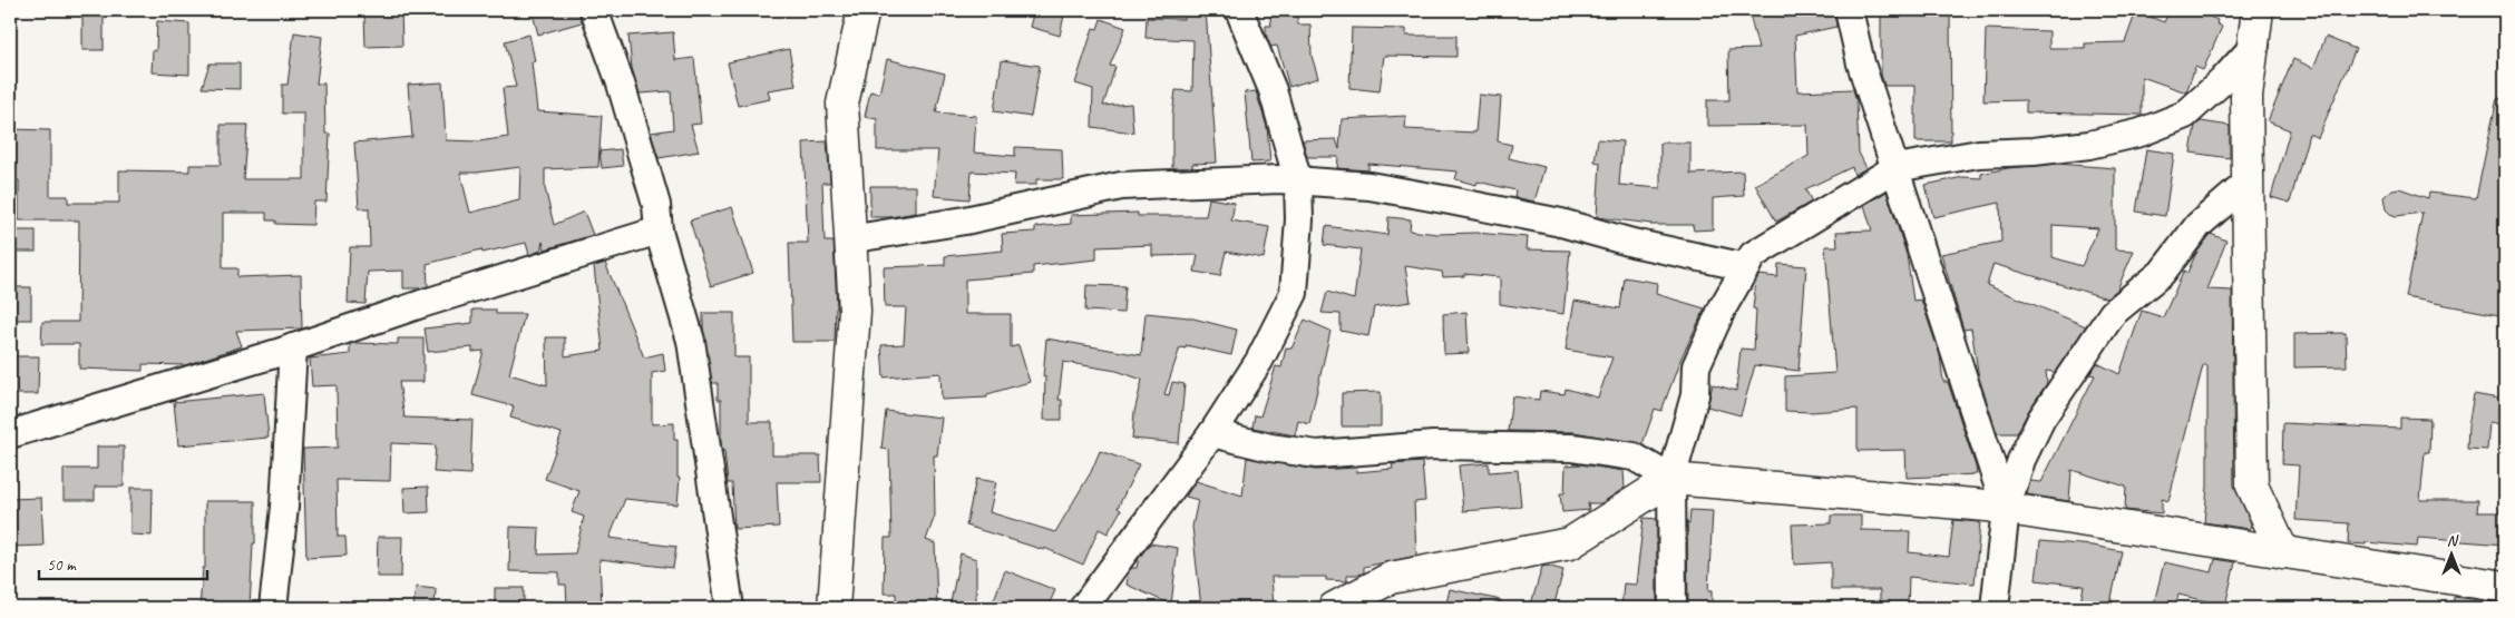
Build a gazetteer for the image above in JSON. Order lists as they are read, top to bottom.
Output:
{
  "scale_bar": "50 m",
  "north": "top"
}
